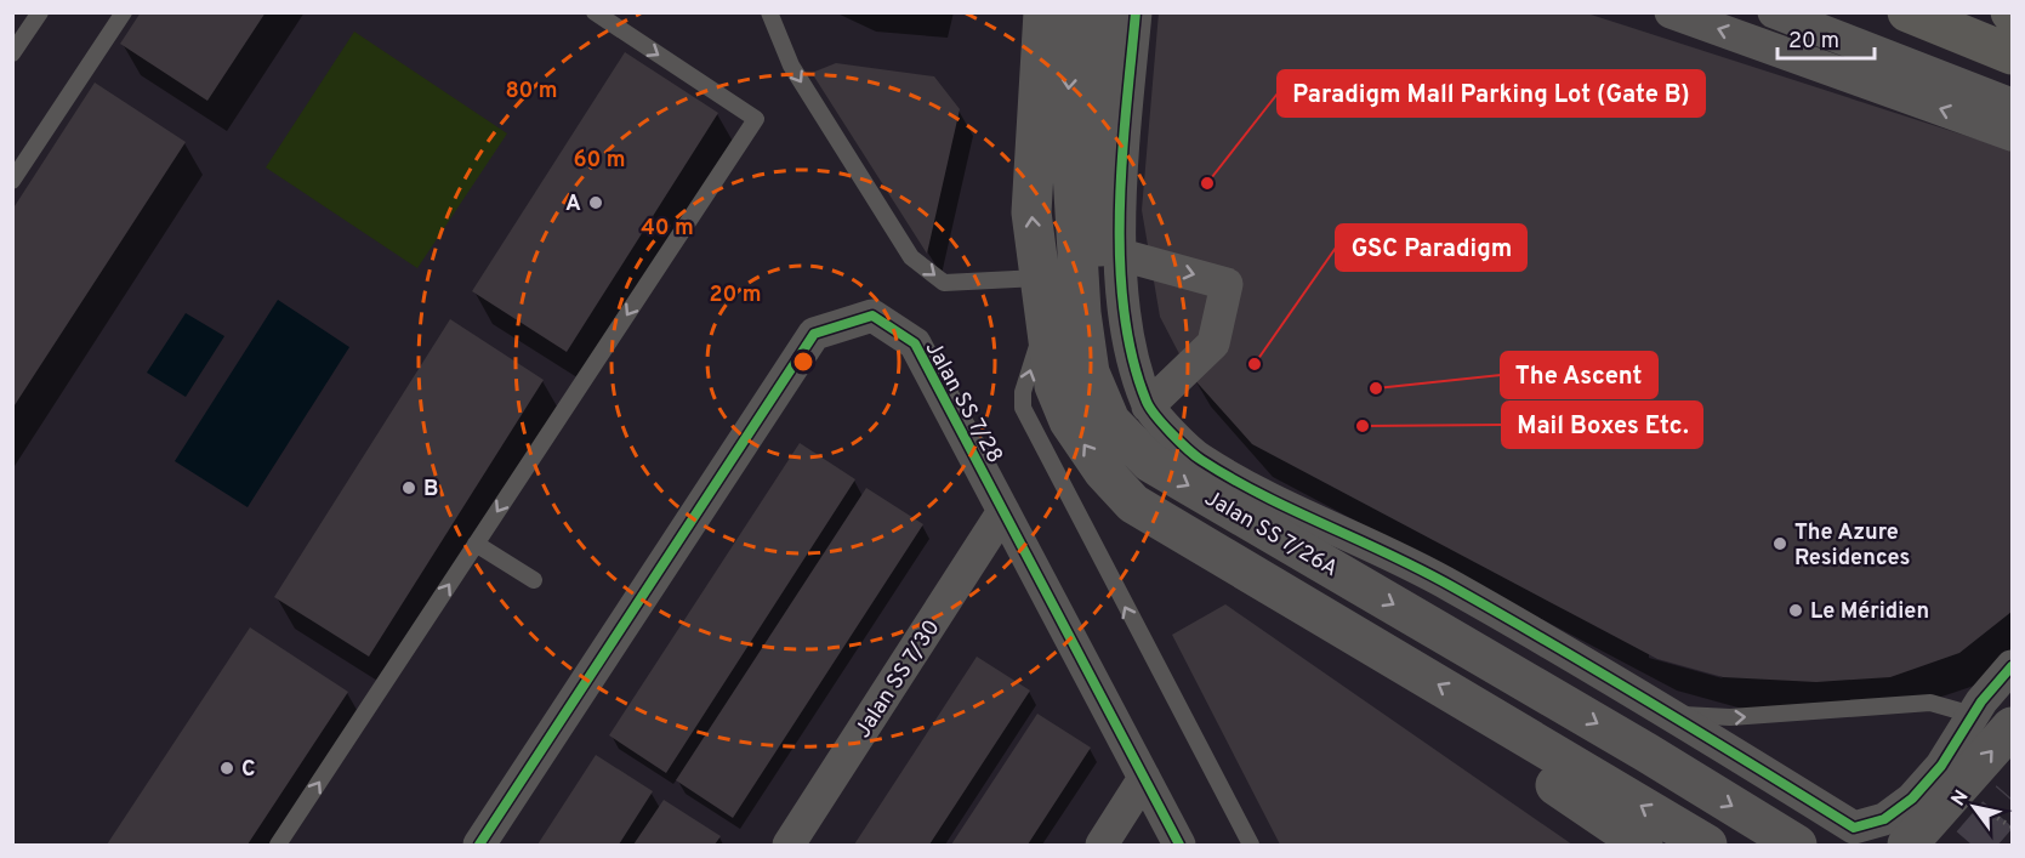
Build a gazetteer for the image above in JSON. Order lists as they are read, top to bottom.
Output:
{
  "streets": {
    "street": ["Jalan SS 7/28", "Jalan SS 7/26A", "Jalan SS 7/30"]
  },
  "crossings": [
    ["Jalan SS 7/28", "Jalan SS 7/30"]
  ],
  "places": [
    "Paradigm Mall Parking Lot (Gate B)",
    "A",
    "GSC Paradigm",
    "The Ascent",
    "Mail Boxes Etc.",
    "B",
    "The Azure Residences",
    "Le Méridien",
    "C"
  ],
  "scale_bar": "20 m",
  "north": "top left",
  "rings": [
    "80 m",
    "60 m",
    "40 m",
    "20 m"
  ]
}
